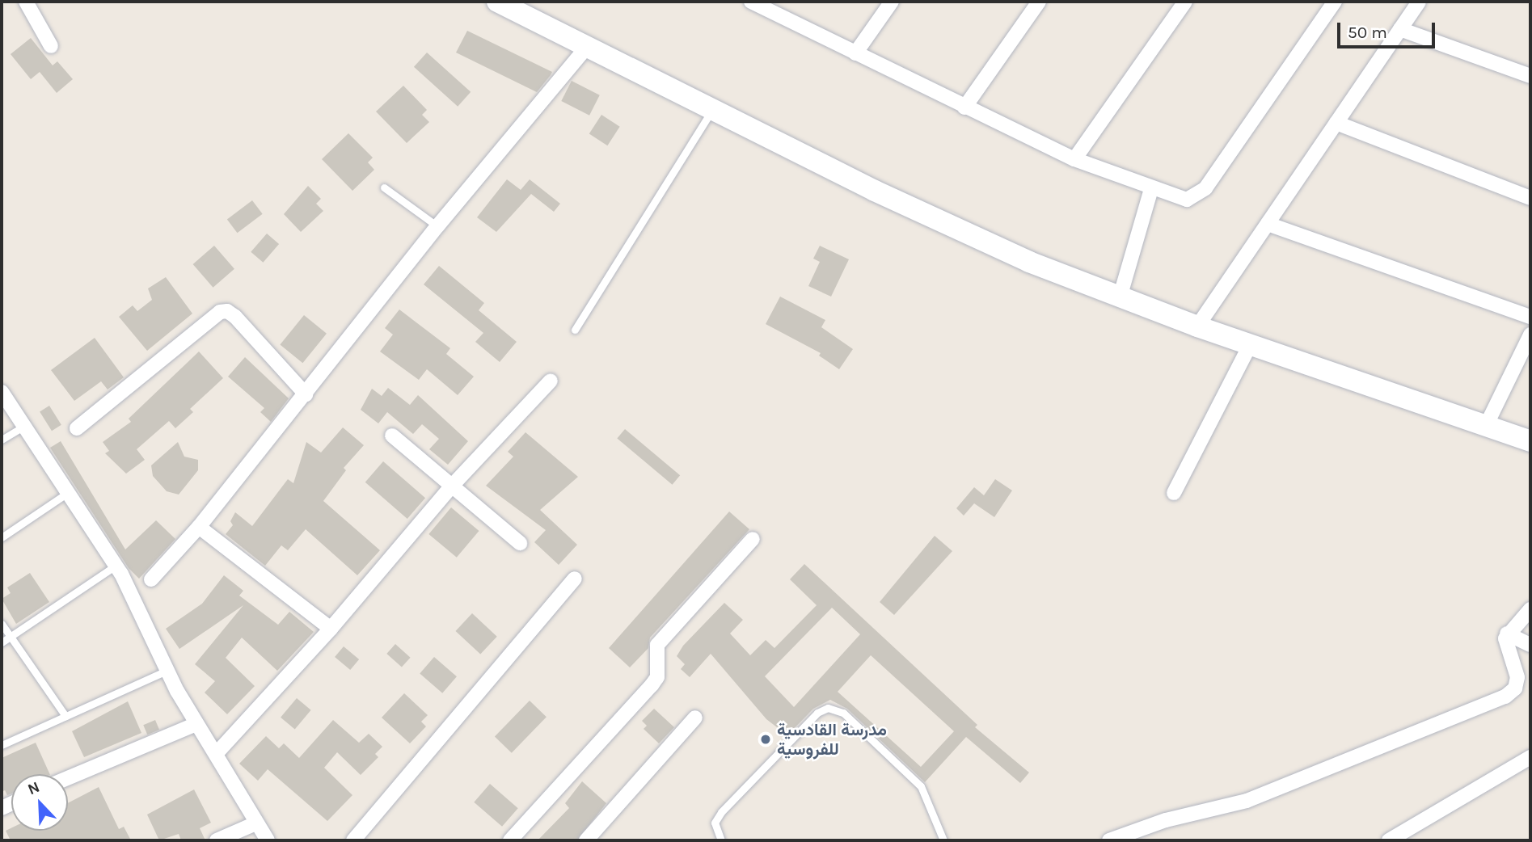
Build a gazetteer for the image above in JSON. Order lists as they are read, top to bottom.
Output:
{
  "places": ["مدرسة القادسية للفروسية"],
  "scale_bar": "50 m",
  "north": "top left"
}
